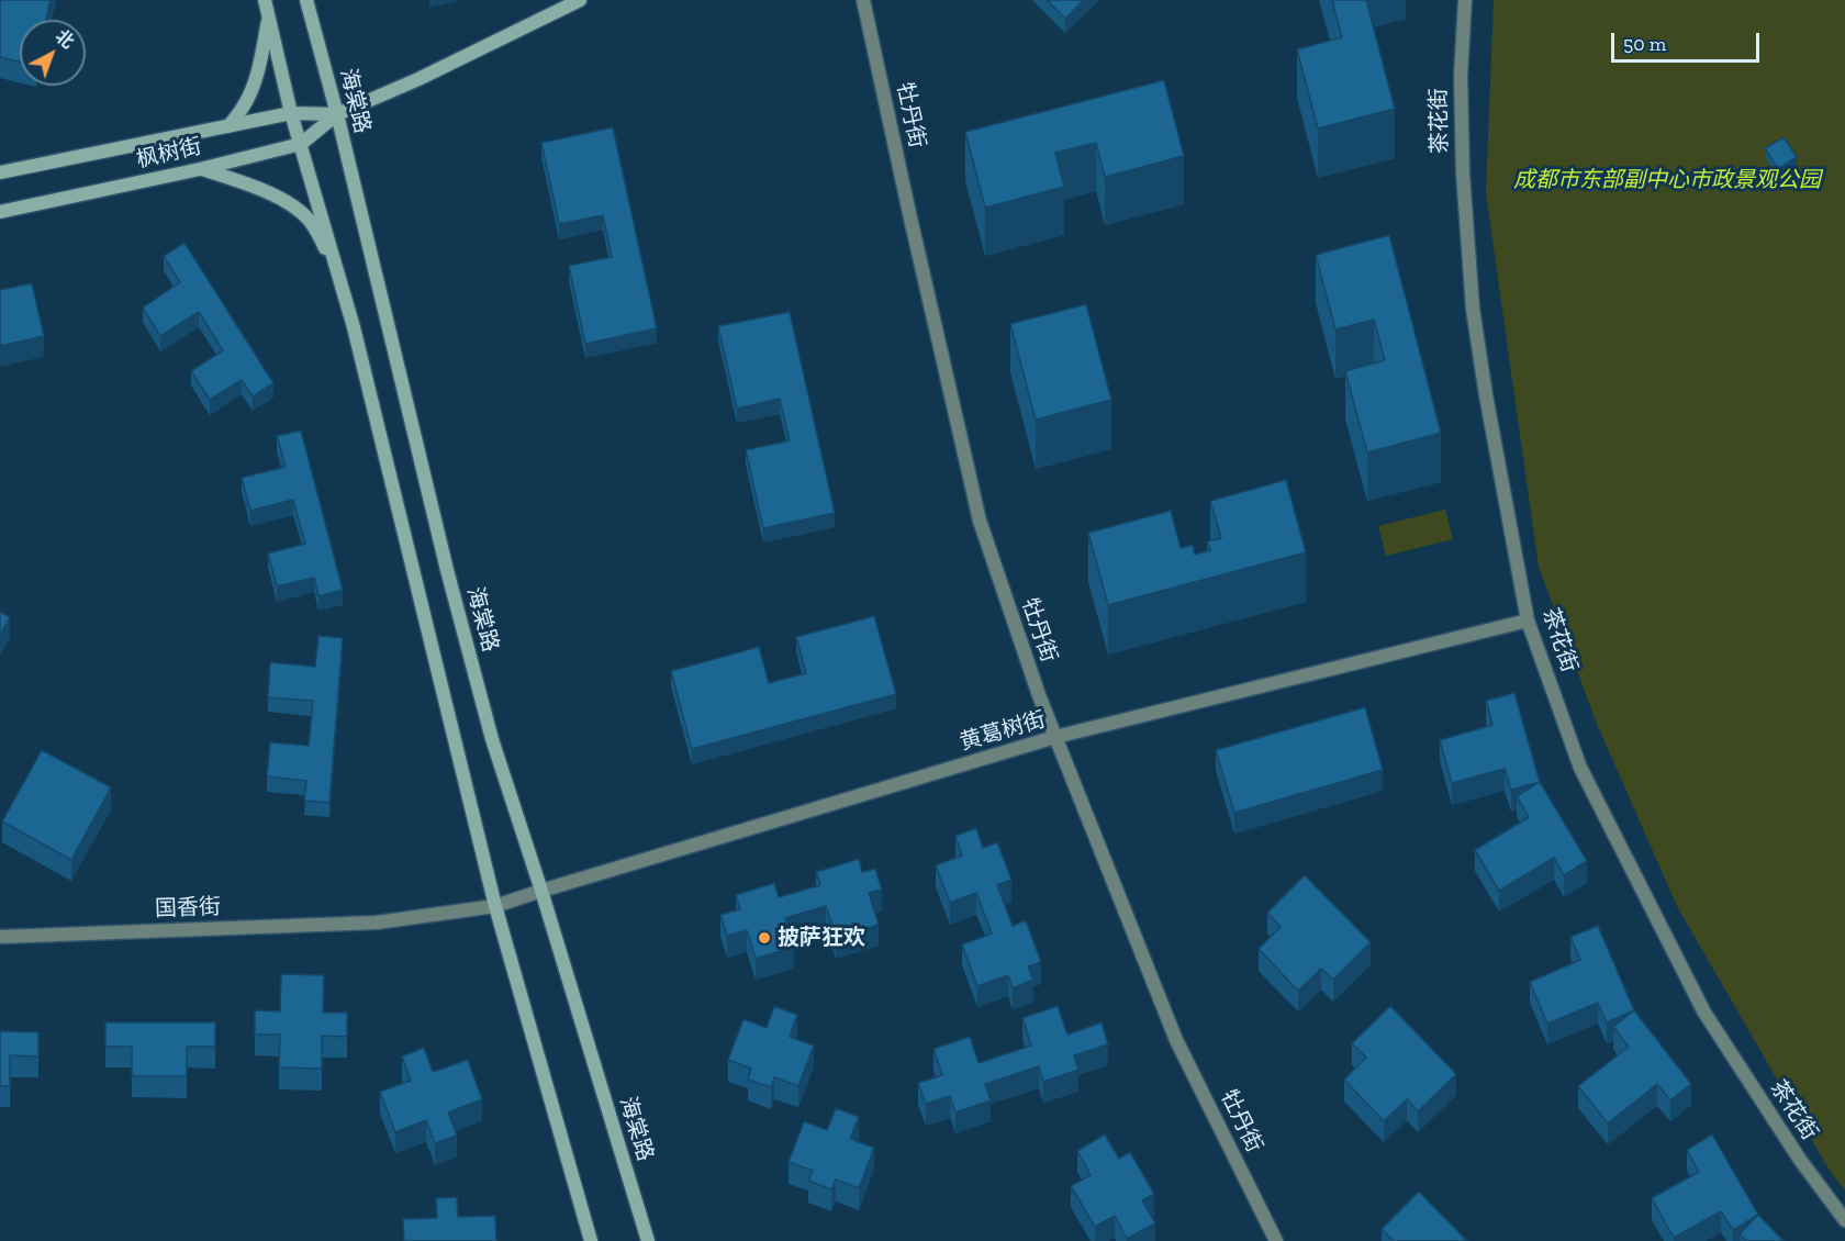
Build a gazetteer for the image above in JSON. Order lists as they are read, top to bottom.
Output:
{
  "streets": {
    "main road": ["海棠路", "枫树街"],
    "street": [
      "牡丹街",
      "茶花街",
      "黄葛树街",
      "国香街"
    ]
  },
  "crossings": [
    ["海棠路", "枫树街"],
    ["海棠路", "黄葛树街"],
    ["牡丹街", "黄葛树街"],
    ["茶花街", "黄葛树街"],
    ["黄葛树街", "国香街"]
  ],
  "parks": ["成都市东部副中心市政景观公园"],
  "places": ["披萨狂欢"],
  "scale_bar": "50 m",
  "north": "top right"
}
